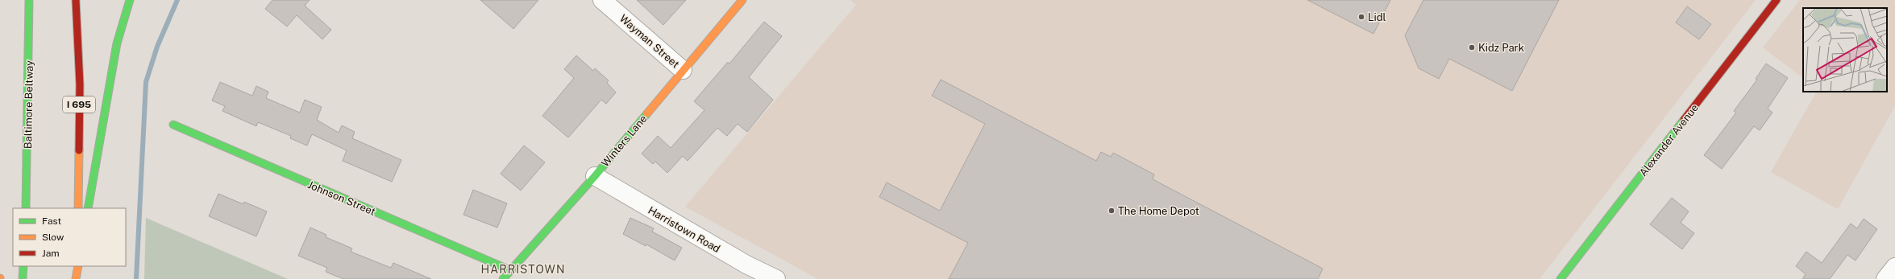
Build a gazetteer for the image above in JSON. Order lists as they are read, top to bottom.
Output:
{
  "streets": {
    "main road": [
      "Baltimore Beltway",
      "I 695",
      "Alexander Avenue",
      "Winters Lane",
      "Johnson Street"
    ],
    "street": ["Wayman Street", "Harristown Road"]
  },
  "crossings": [
    ["Wayman Street", "Winters Lane"],
    ["Winters Lane", "Johnson Street"],
    ["Winters Lane", "Harristown Road"]
  ],
  "districts": ["HARRISTOWN"],
  "places": ["Lidl", "Kidz Park", "The Home Depot"],
  "legend": ["Fast", "Slow", "Jam"]
}
